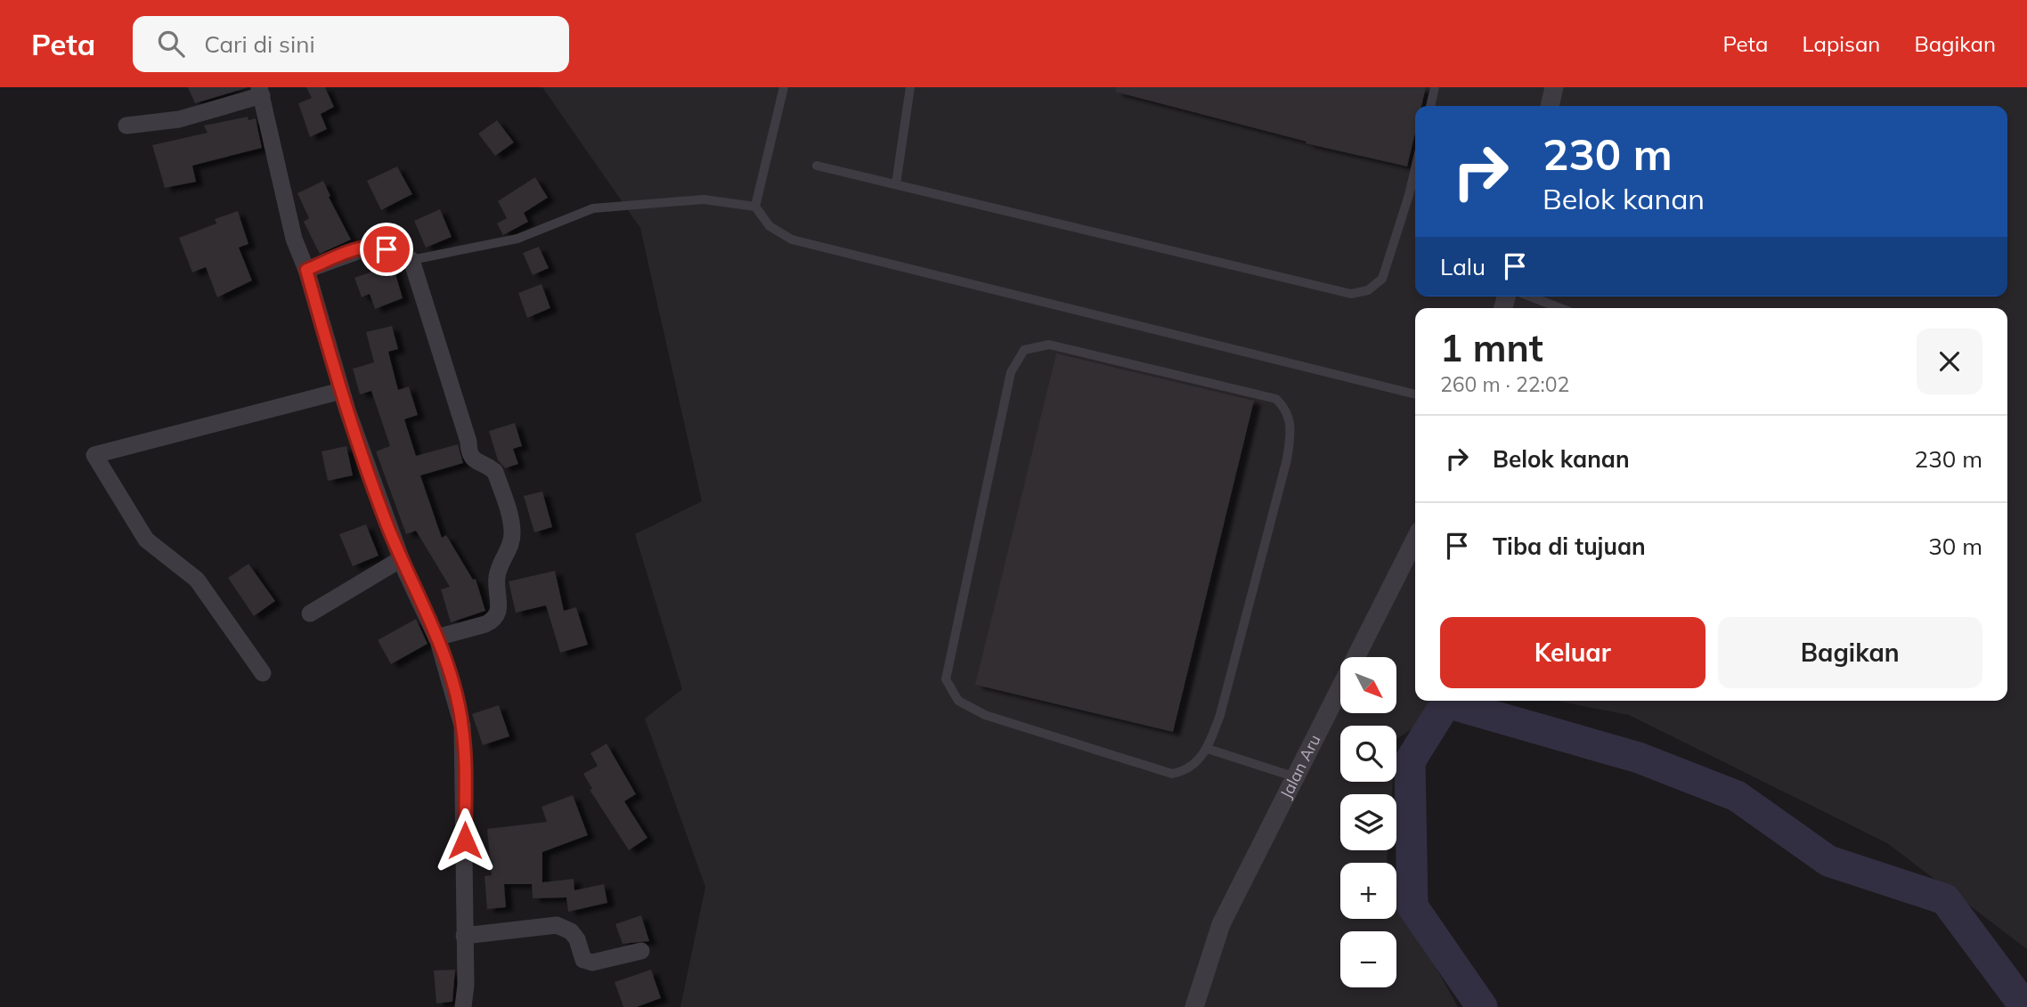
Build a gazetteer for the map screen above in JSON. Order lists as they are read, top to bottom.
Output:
{
  "streets": {
    "street": ["Jalan Aru"]
  },
  "north": "bottom right",
  "page": {
    "header": "Peta",
    "search": "Cari di sini",
    "nav": ["Peta", "Lapisan", "Bagikan"],
    "turn": ["230 m", "Belok kanan"],
    "then": "Lalu",
    "heading": ["1 mnt", "260 m · 22:02"],
    "list": [
      {
        "name": "Belok kanan",
        "value": "230 m"
      },
      {
        "name": "Tiba di tujuan",
        "value": "30 m"
      }
    ],
    "buttons": ["Keluar", "Bagikan"],
    "map_buttons": ["+", "−"]
  }
}
